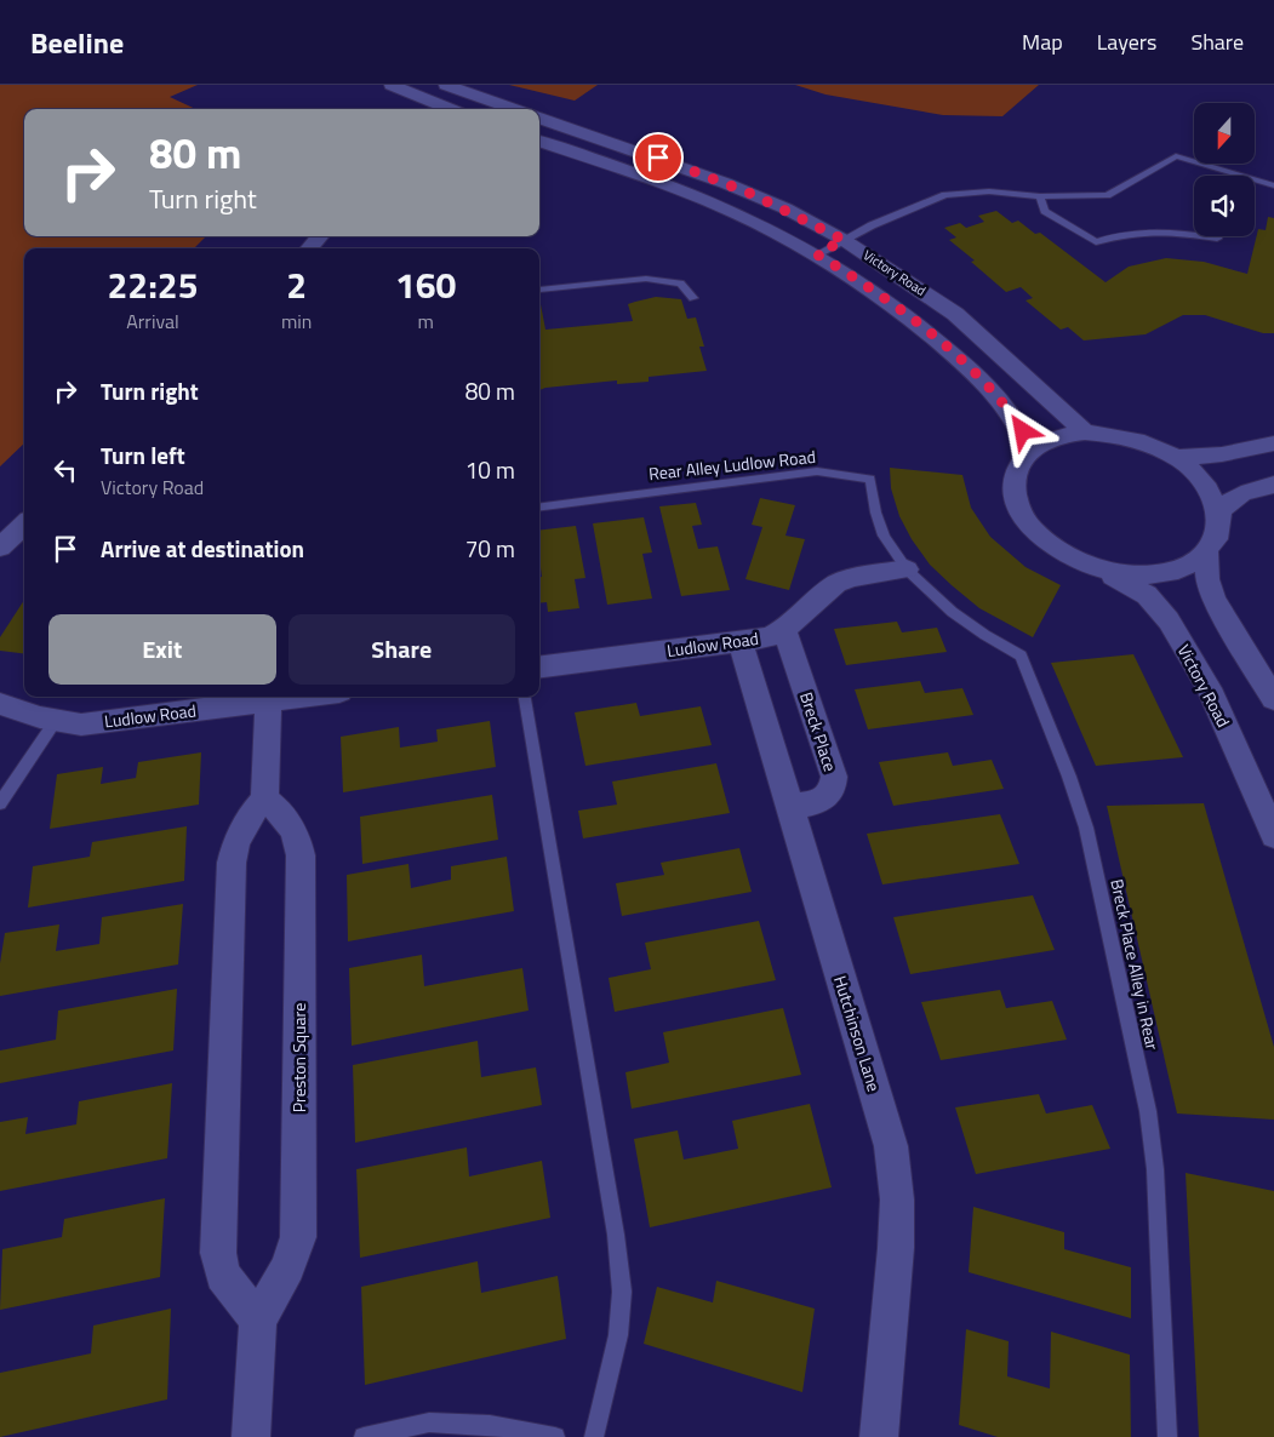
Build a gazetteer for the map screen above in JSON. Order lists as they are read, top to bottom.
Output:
{
  "streets": {
    "street": [
      "Victory Road",
      "Ludlow Road",
      "Breck Place",
      "Hutchinson Lane",
      "Preston Square"
    ],
    "lane": ["Rear Alley Ludlow Road", "Breck Place Alley in Rear"]
  },
  "crossings": [
    ["Rear Alley Ludlow Road", "Ludlow Road"],
    ["Rear Alley Ludlow Road", "Breck Place Alley in Rear"],
    ["Ludlow Road", "Breck Place"],
    ["Ludlow Road", "Breck Place Alley in Rear"],
    ["Ludlow Road", "Hutchinson Lane"],
    ["Breck Place", "Hutchinson Lane"]
  ],
  "north": "bottom",
  "page": {
    "header": "Beeline",
    "nav": ["Map", "Layers", "Share"],
    "turn": ["80 m", "Turn right"],
    "eta": [
      "22:25",
      "Arrival",
      "2",
      "min",
      "160",
      "m"
    ],
    "list": [
      {
        "name": "Turn right",
        "value": "80 m"
      },
      {
        "name": "Turn left",
        "note": "Victory Road",
        "value": "10 m"
      },
      {
        "name": "Arrive at destination",
        "value": "70 m"
      }
    ],
    "buttons": ["Exit", "Share"]
  }
}
